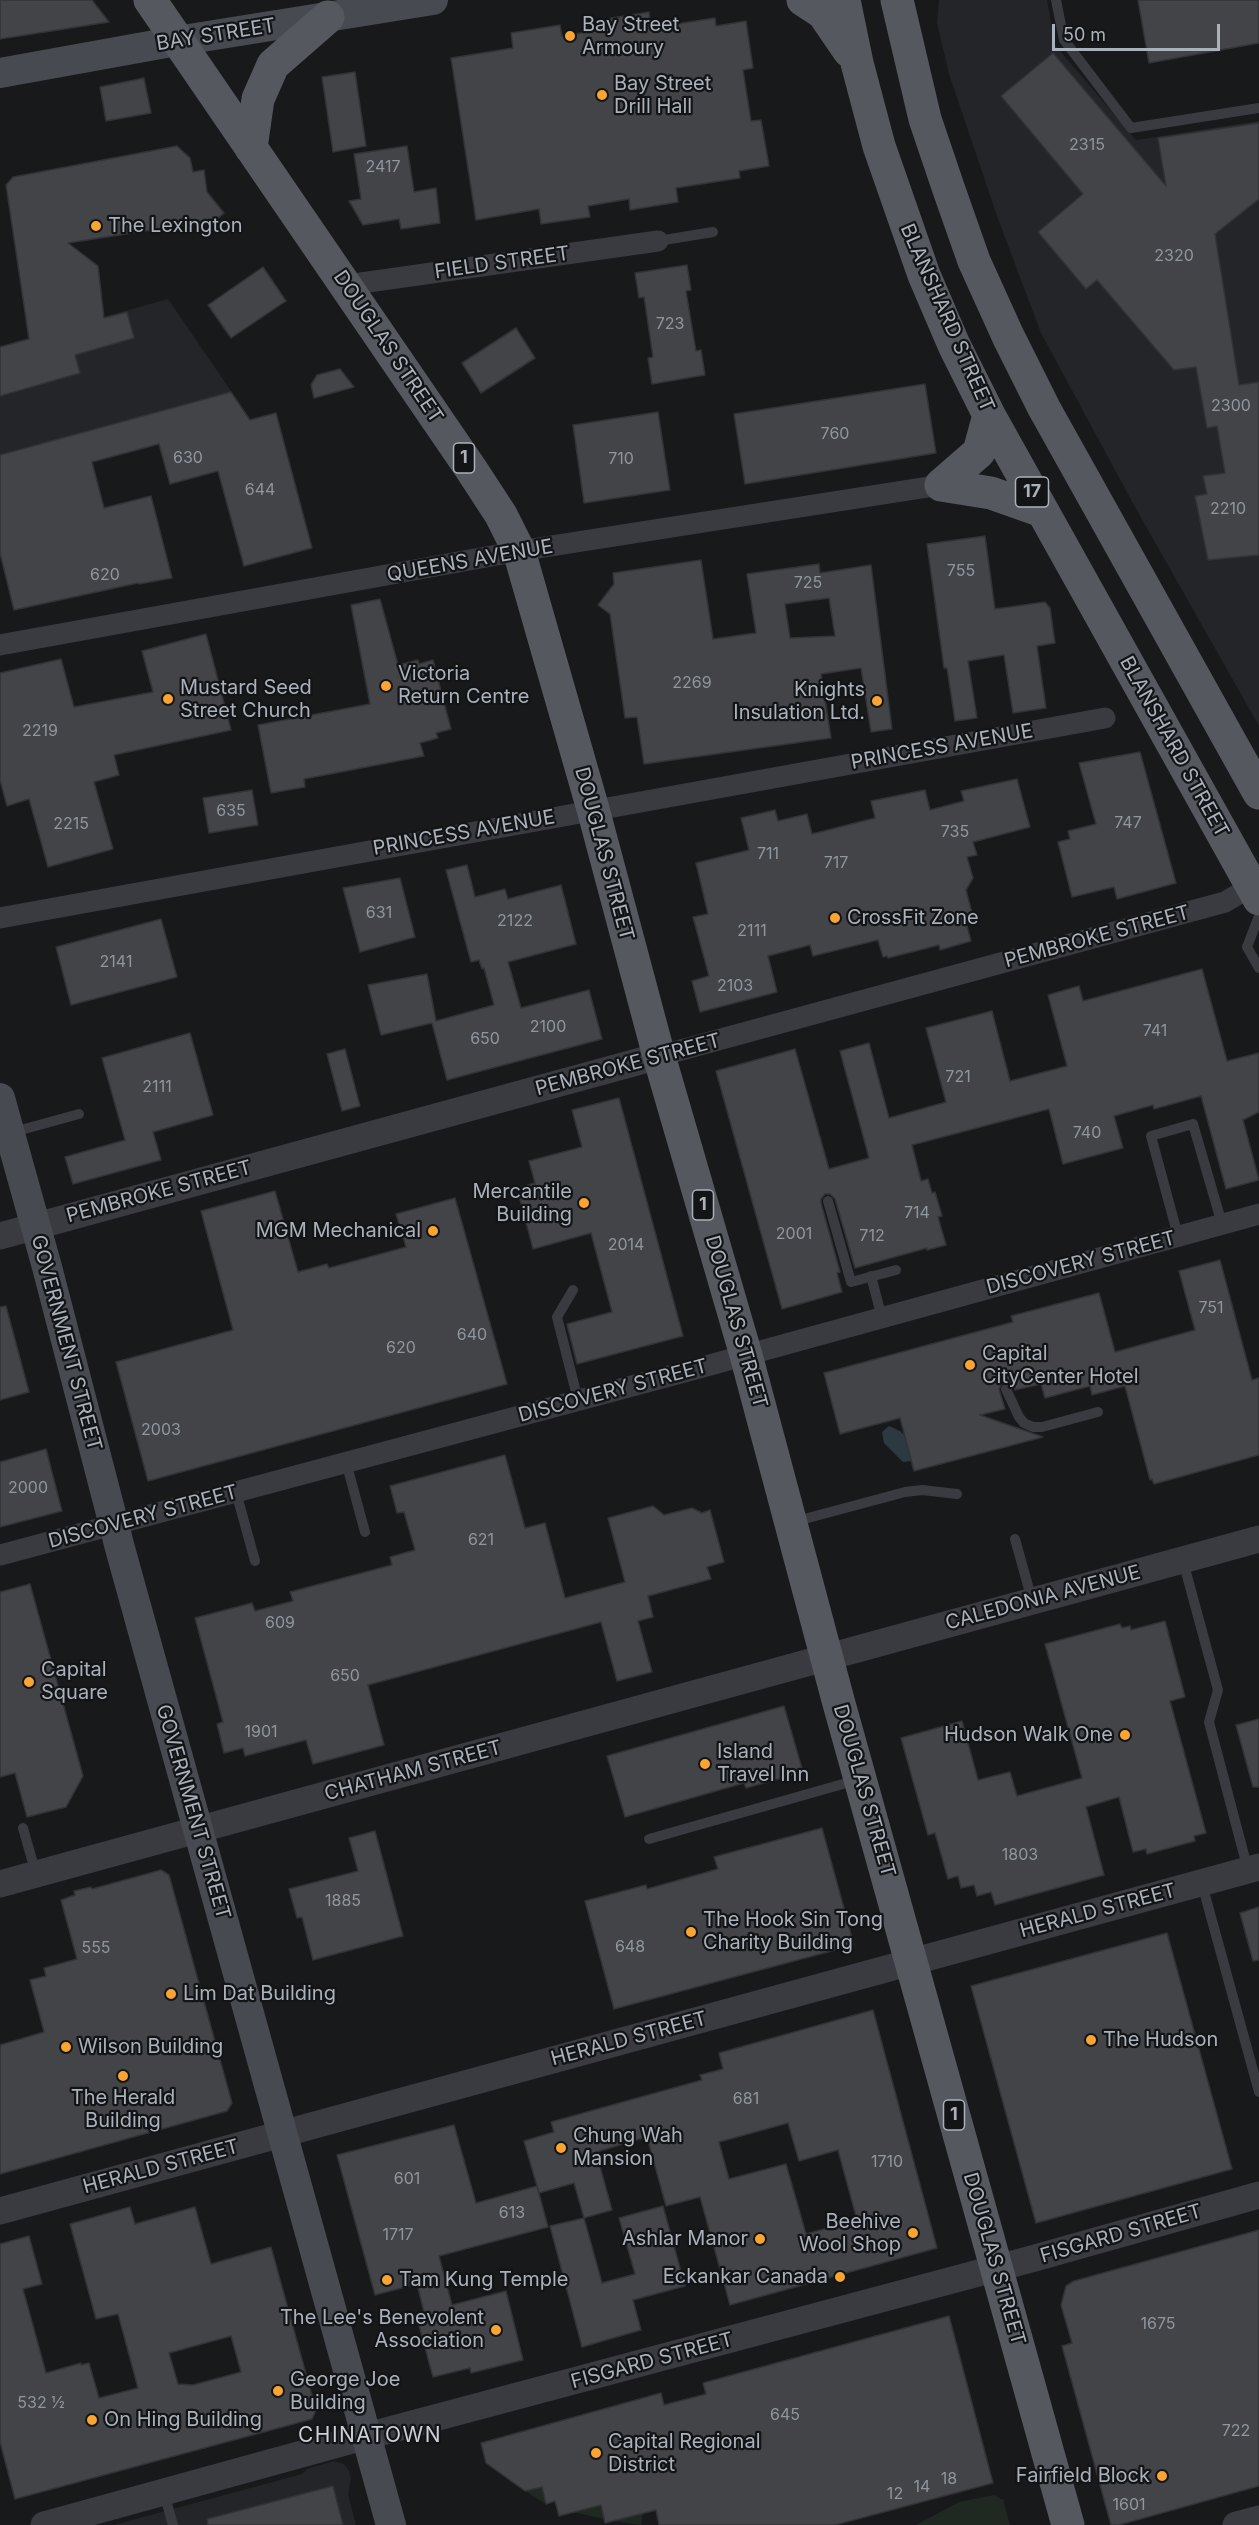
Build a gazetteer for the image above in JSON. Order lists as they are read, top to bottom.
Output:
{
  "streets": {
    "main road": [
      "BAY STREET",
      "BLANSHARD STREET",
      "DOUGLAS STREET",
      "1",
      "17",
      "GOVERNMENT STREET"
    ],
    "street": [
      "FIELD STREET",
      "QUEENS AVENUE",
      "PRINCESS AVENUE",
      "PEMBROKE STREET",
      "DISCOVERY STREET",
      "CALEDONIA AVENUE",
      "CHATHAM STREET",
      "HERALD STREET",
      "FISGARD STREET"
    ]
  },
  "crossings": [
    ["BAY STREET", "DOUGLAS STREET"],
    ["FIELD STREET", "DOUGLAS STREET"],
    ["BLANSHARD STREET", "PEMBROKE STREET"],
    ["DOUGLAS STREET", "QUEENS AVENUE"],
    ["DOUGLAS STREET", "PRINCESS AVENUE"],
    ["DOUGLAS STREET", "PEMBROKE STREET"],
    ["DOUGLAS STREET", "DISCOVERY STREET"],
    ["DOUGLAS STREET", "CALEDONIA AVENUE"],
    ["DOUGLAS STREET", "CHATHAM STREET"],
    ["DOUGLAS STREET", "HERALD STREET"],
    ["DOUGLAS STREET", "FISGARD STREET"],
    ["PEMBROKE STREET", "GOVERNMENT STREET"],
    ["DISCOVERY STREET", "GOVERNMENT STREET"],
    ["GOVERNMENT STREET", "CHATHAM STREET"],
    ["GOVERNMENT STREET", "HERALD STREET"],
    ["GOVERNMENT STREET", "FISGARD STREET"],
    ["CALEDONIA AVENUE", "CHATHAM STREET"]
  ],
  "districts": ["CHINATOWN"],
  "places": [
    "Bay Street Armoury",
    "Bay Street Drill Hall",
    "The Lexington",
    "Victoria Return Centre",
    "Mustard Seed Street Church",
    "Knights Insulation Ltd.",
    "CrossFit Zone",
    "Mercantile Building",
    "MGM Mechanical",
    "Capital CityCenter Hotel",
    "Capital Square",
    "Hudson Walk One",
    "Island Travel Inn",
    "The Hook Sin Tong Charity Building",
    "Lim Dat Building",
    "The Hudson",
    "Wilson Building",
    "The Herald Building",
    "Chung Wah Mansion",
    "Beehive Wool Shop",
    "Ashlar Manor",
    "Eckankar Canada",
    "Tam Kung Temple",
    "The Lee's Benevolent Association",
    "George Joe Building",
    "On Hing Building",
    "Capital Regional District",
    "Fairfield Block"
  ],
  "house_numbers": [
    "2315",
    "2417",
    "2320",
    "723",
    "2300",
    "760",
    "630",
    "710",
    "644",
    "2210",
    "755",
    "620",
    "725",
    "2269",
    "2219",
    "635",
    "747",
    "2215",
    "735",
    "711",
    "717",
    "631",
    "2122",
    "2111",
    "2141",
    "2103",
    "2100",
    "741",
    "650",
    "721",
    "2111",
    "740",
    "714",
    "2001",
    "712",
    "2014",
    "751",
    "640",
    "620",
    "2003",
    "2000",
    "621",
    "609",
    "650",
    "1901",
    "1803",
    "1885",
    "648",
    "555",
    "681",
    "1710",
    "601",
    "613",
    "1717",
    "1675",
    "532 ½",
    "645",
    "722",
    "18",
    "14",
    "12",
    "1601"
  ],
  "scale_bar": "50 m"
}
